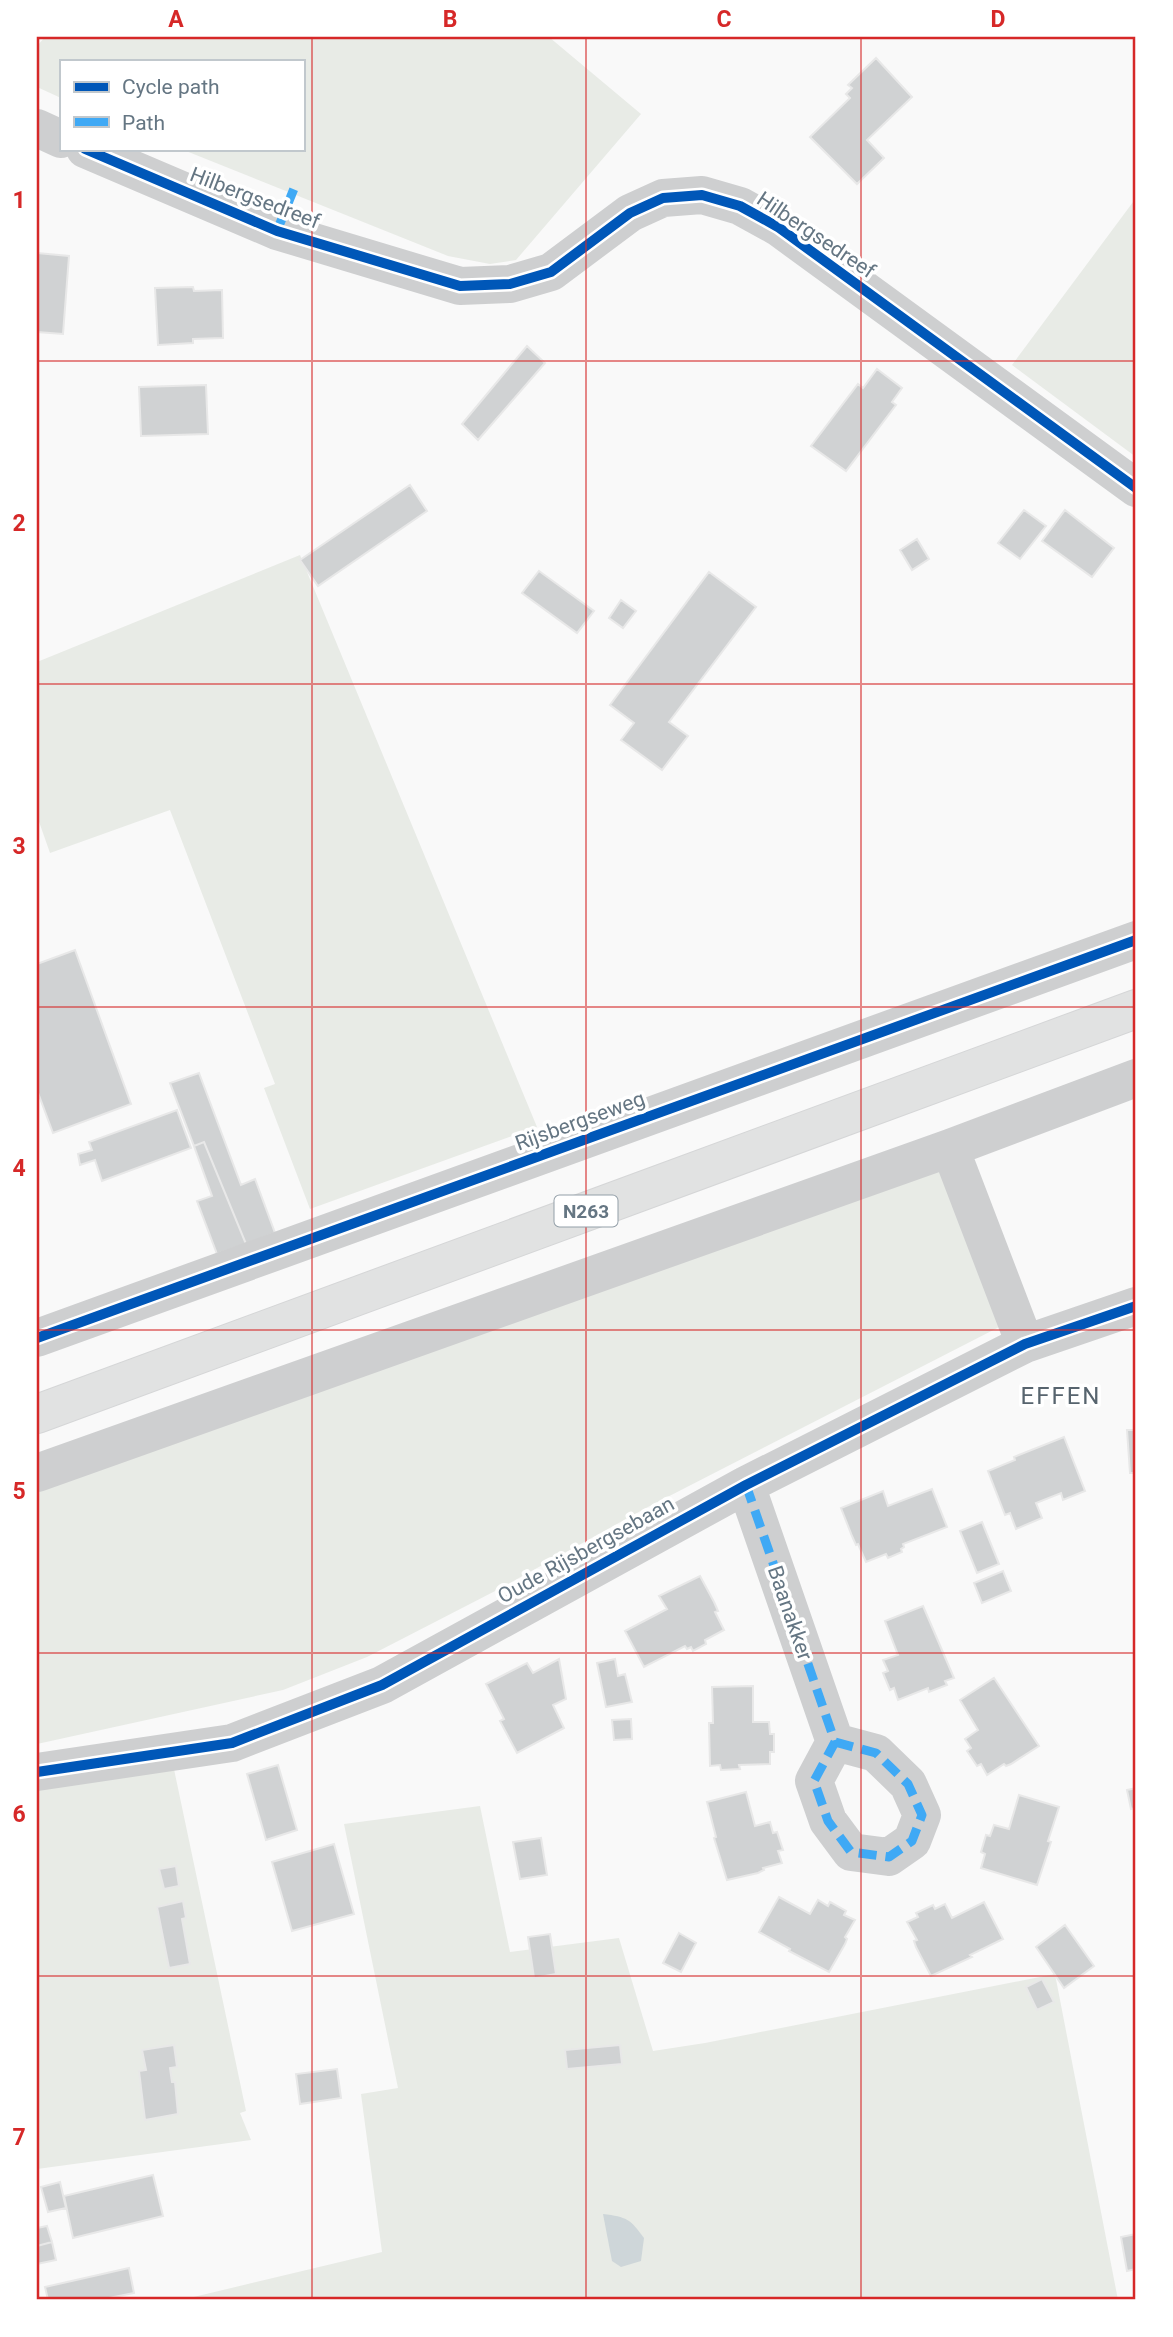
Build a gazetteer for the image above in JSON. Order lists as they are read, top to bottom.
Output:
{
  "streets": {
    "main road": ["N263"],
    "street": [
      "Hilbergsedreef",
      "Rijsbergseweg",
      "Oude Rijsbergsebaan",
      "Baanakker"
    ]
  },
  "crossings": [
    ["Oude Rijsbergsebaan", "Baanakker"]
  ],
  "districts": ["EFFEN"],
  "legend": ["Cycle path", "Path"],
  "grid": {
    "columns": [
      "A",
      "B",
      "C",
      "D"
    ],
    "rows": [
      "1",
      "2",
      "3",
      "4",
      "5",
      "6",
      "7"
    ]
  }
}
